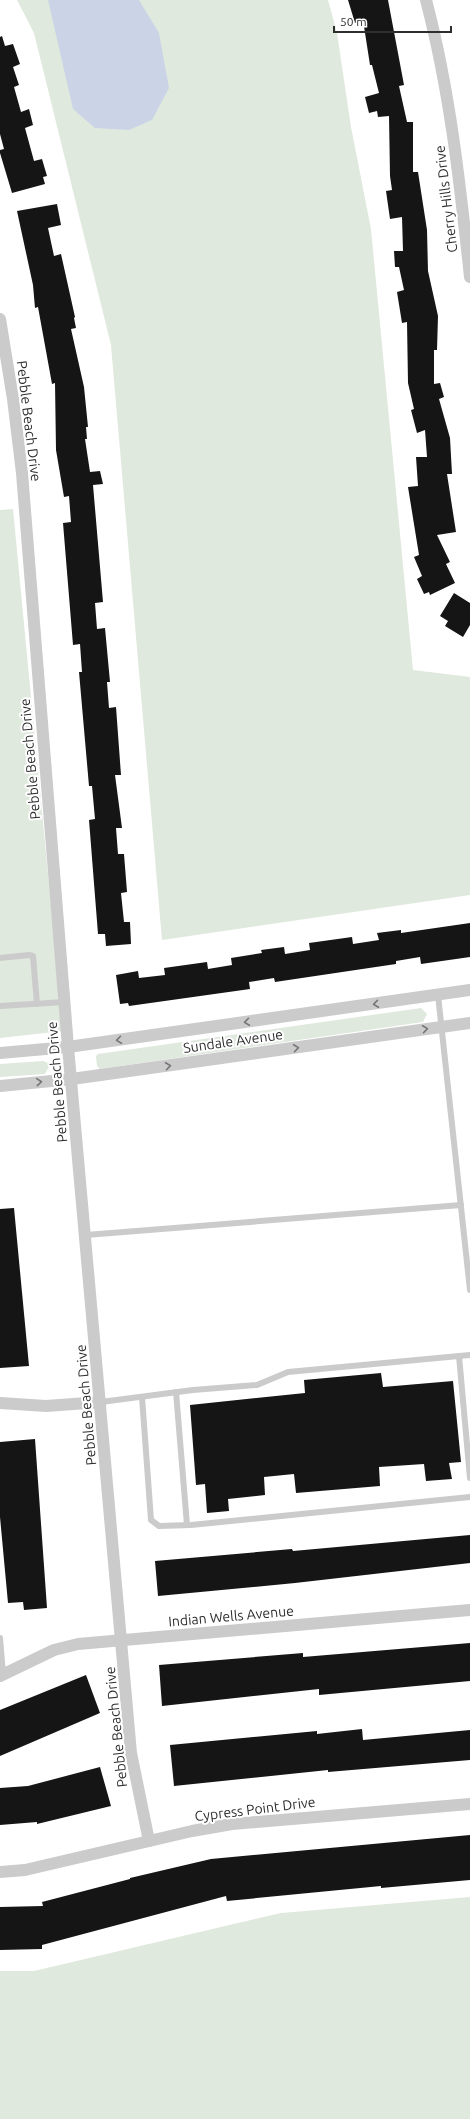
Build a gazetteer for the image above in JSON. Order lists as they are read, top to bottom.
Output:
{
  "streets": {
    "street": [
      "Cherry Hills Drive",
      "Pebble Beach Drive",
      "Sundale Avenue",
      "Indian Wells Avenue",
      "Cypress Point Drive"
    ]
  },
  "crossings": [
    ["Pebble Beach Drive", "Sundale Avenue"],
    ["Pebble Beach Drive", "Indian Wells Avenue"],
    ["Pebble Beach Drive", "Cypress Point Drive"]
  ],
  "scale_bar": "50 m"
}
